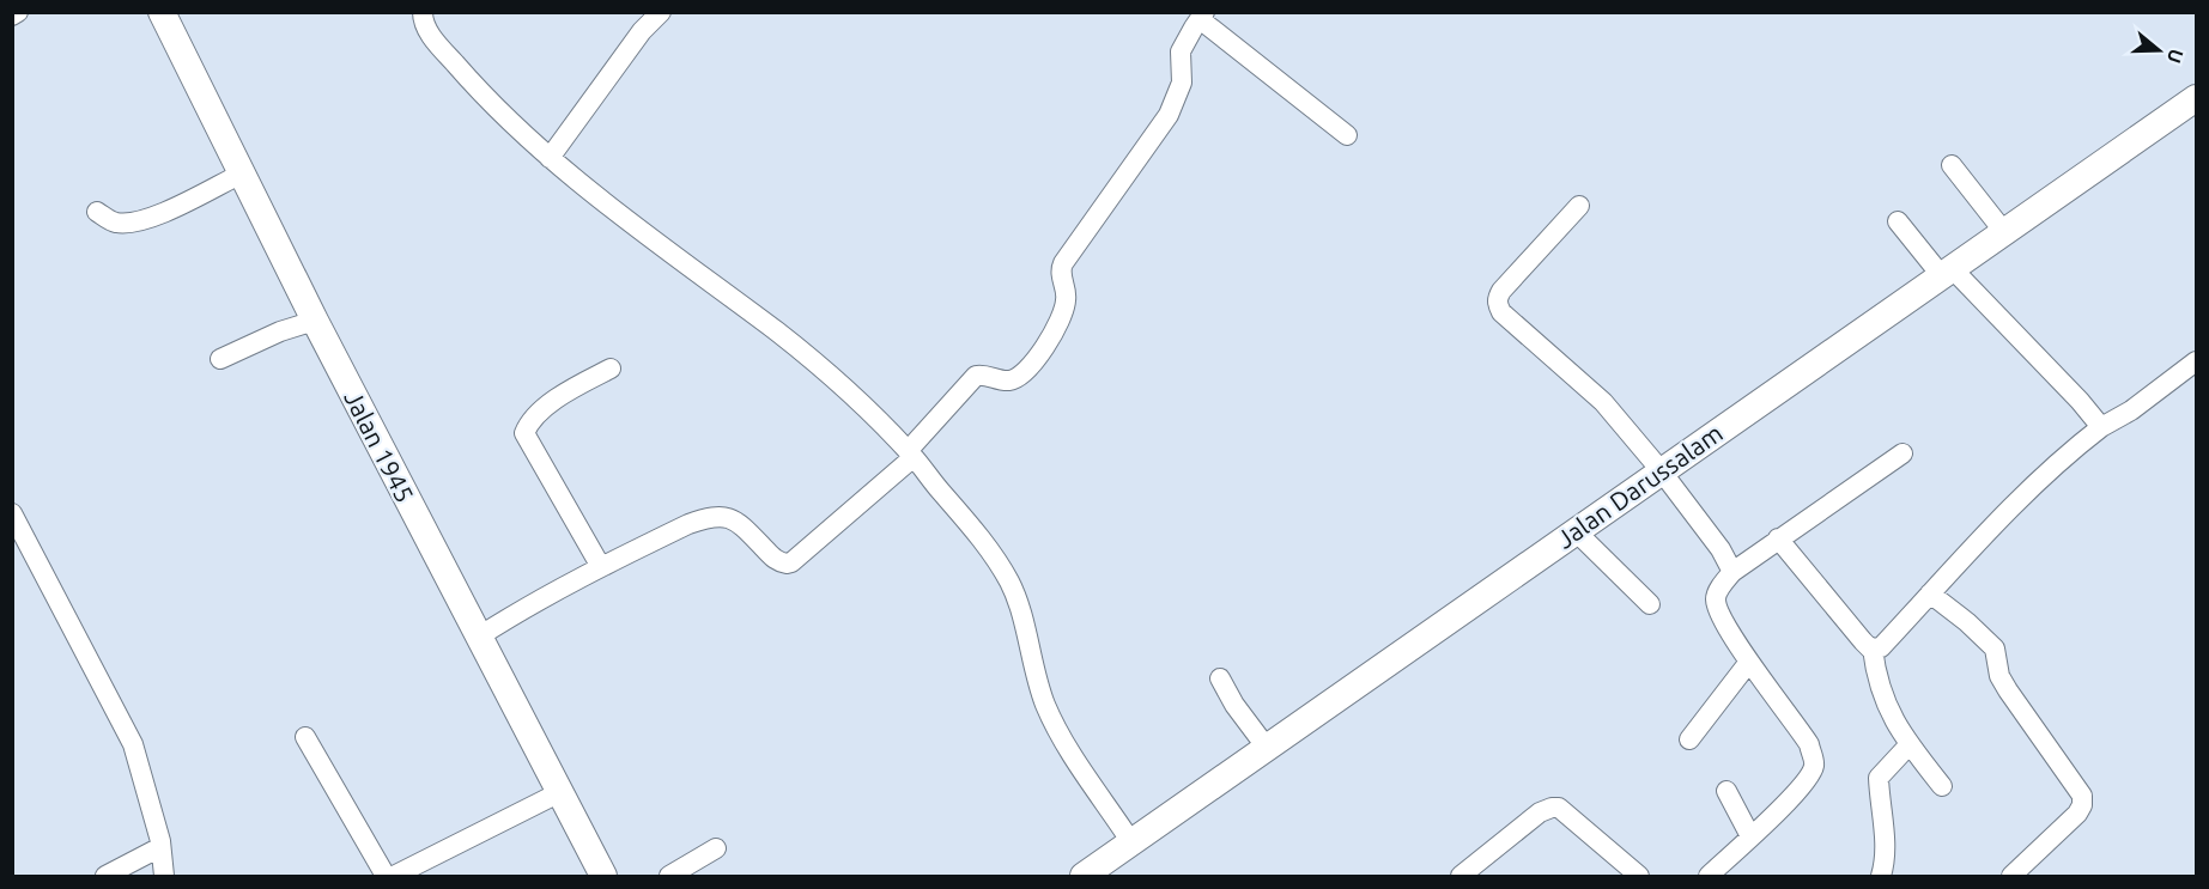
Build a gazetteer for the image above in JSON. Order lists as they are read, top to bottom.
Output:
{
  "streets": {
    "street": ["Jalan 1945", "Jalan Darussalam"]
  },
  "north": "right"
}
